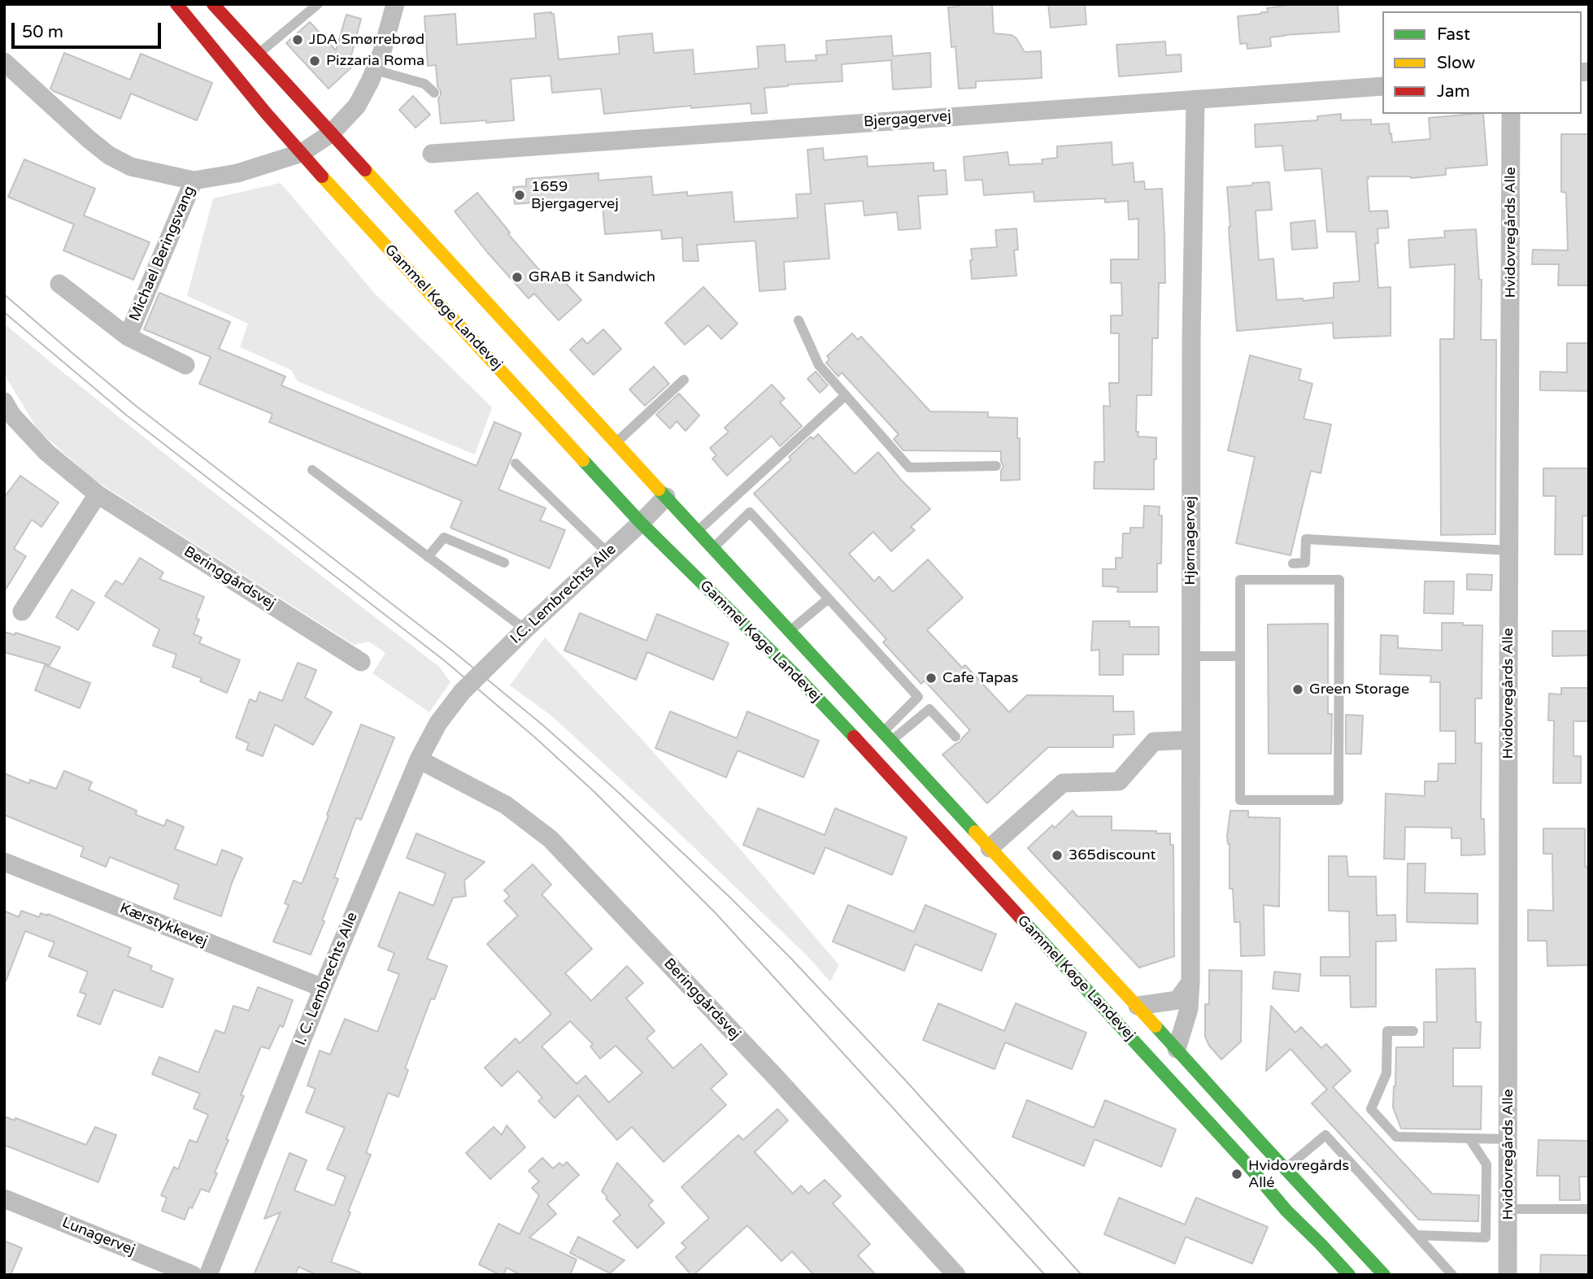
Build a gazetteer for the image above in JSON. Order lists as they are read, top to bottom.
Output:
{
  "streets": {
    "main road": ["Gammel Køge Landevej"],
    "street": [
      "Bjergagervej",
      "Hvidovregårds Alle",
      "Michael Beringsvang",
      "Hjørnagervej",
      "Beringgårdsvej",
      "I.C. Lembrechts Alle",
      "Kærstykkevej",
      "I. C. Lembrechts Alle",
      "Lunagervej"
    ]
  },
  "crossings": [
    ["Bjergagervej", "Hjørnagervej"],
    ["Michael Beringsvang", "Gammel Køge Landevej"],
    ["Gammel Køge Landevej", "Hjørnagervej"],
    ["Gammel Køge Landevej", "I.C. Lembrechts Alle"],
    ["Beringgårdsvej", "I. C. Lembrechts Alle"],
    ["I.C. Lembrechts Alle", "I. C. Lembrechts Alle"],
    ["Kærstykkevej", "I. C. Lembrechts Alle"]
  ],
  "places": [
    "JDA Smørrebrød",
    "Pizzaria Roma",
    "1659 Bjergagervej",
    "GRAB it Sandwich",
    "Cafe Tapas",
    "Green Storage",
    "365discount",
    "Hvidovregårds Allé"
  ],
  "legend": ["Fast", "Slow", "Jam"],
  "scale_bar": "50 m"
}
